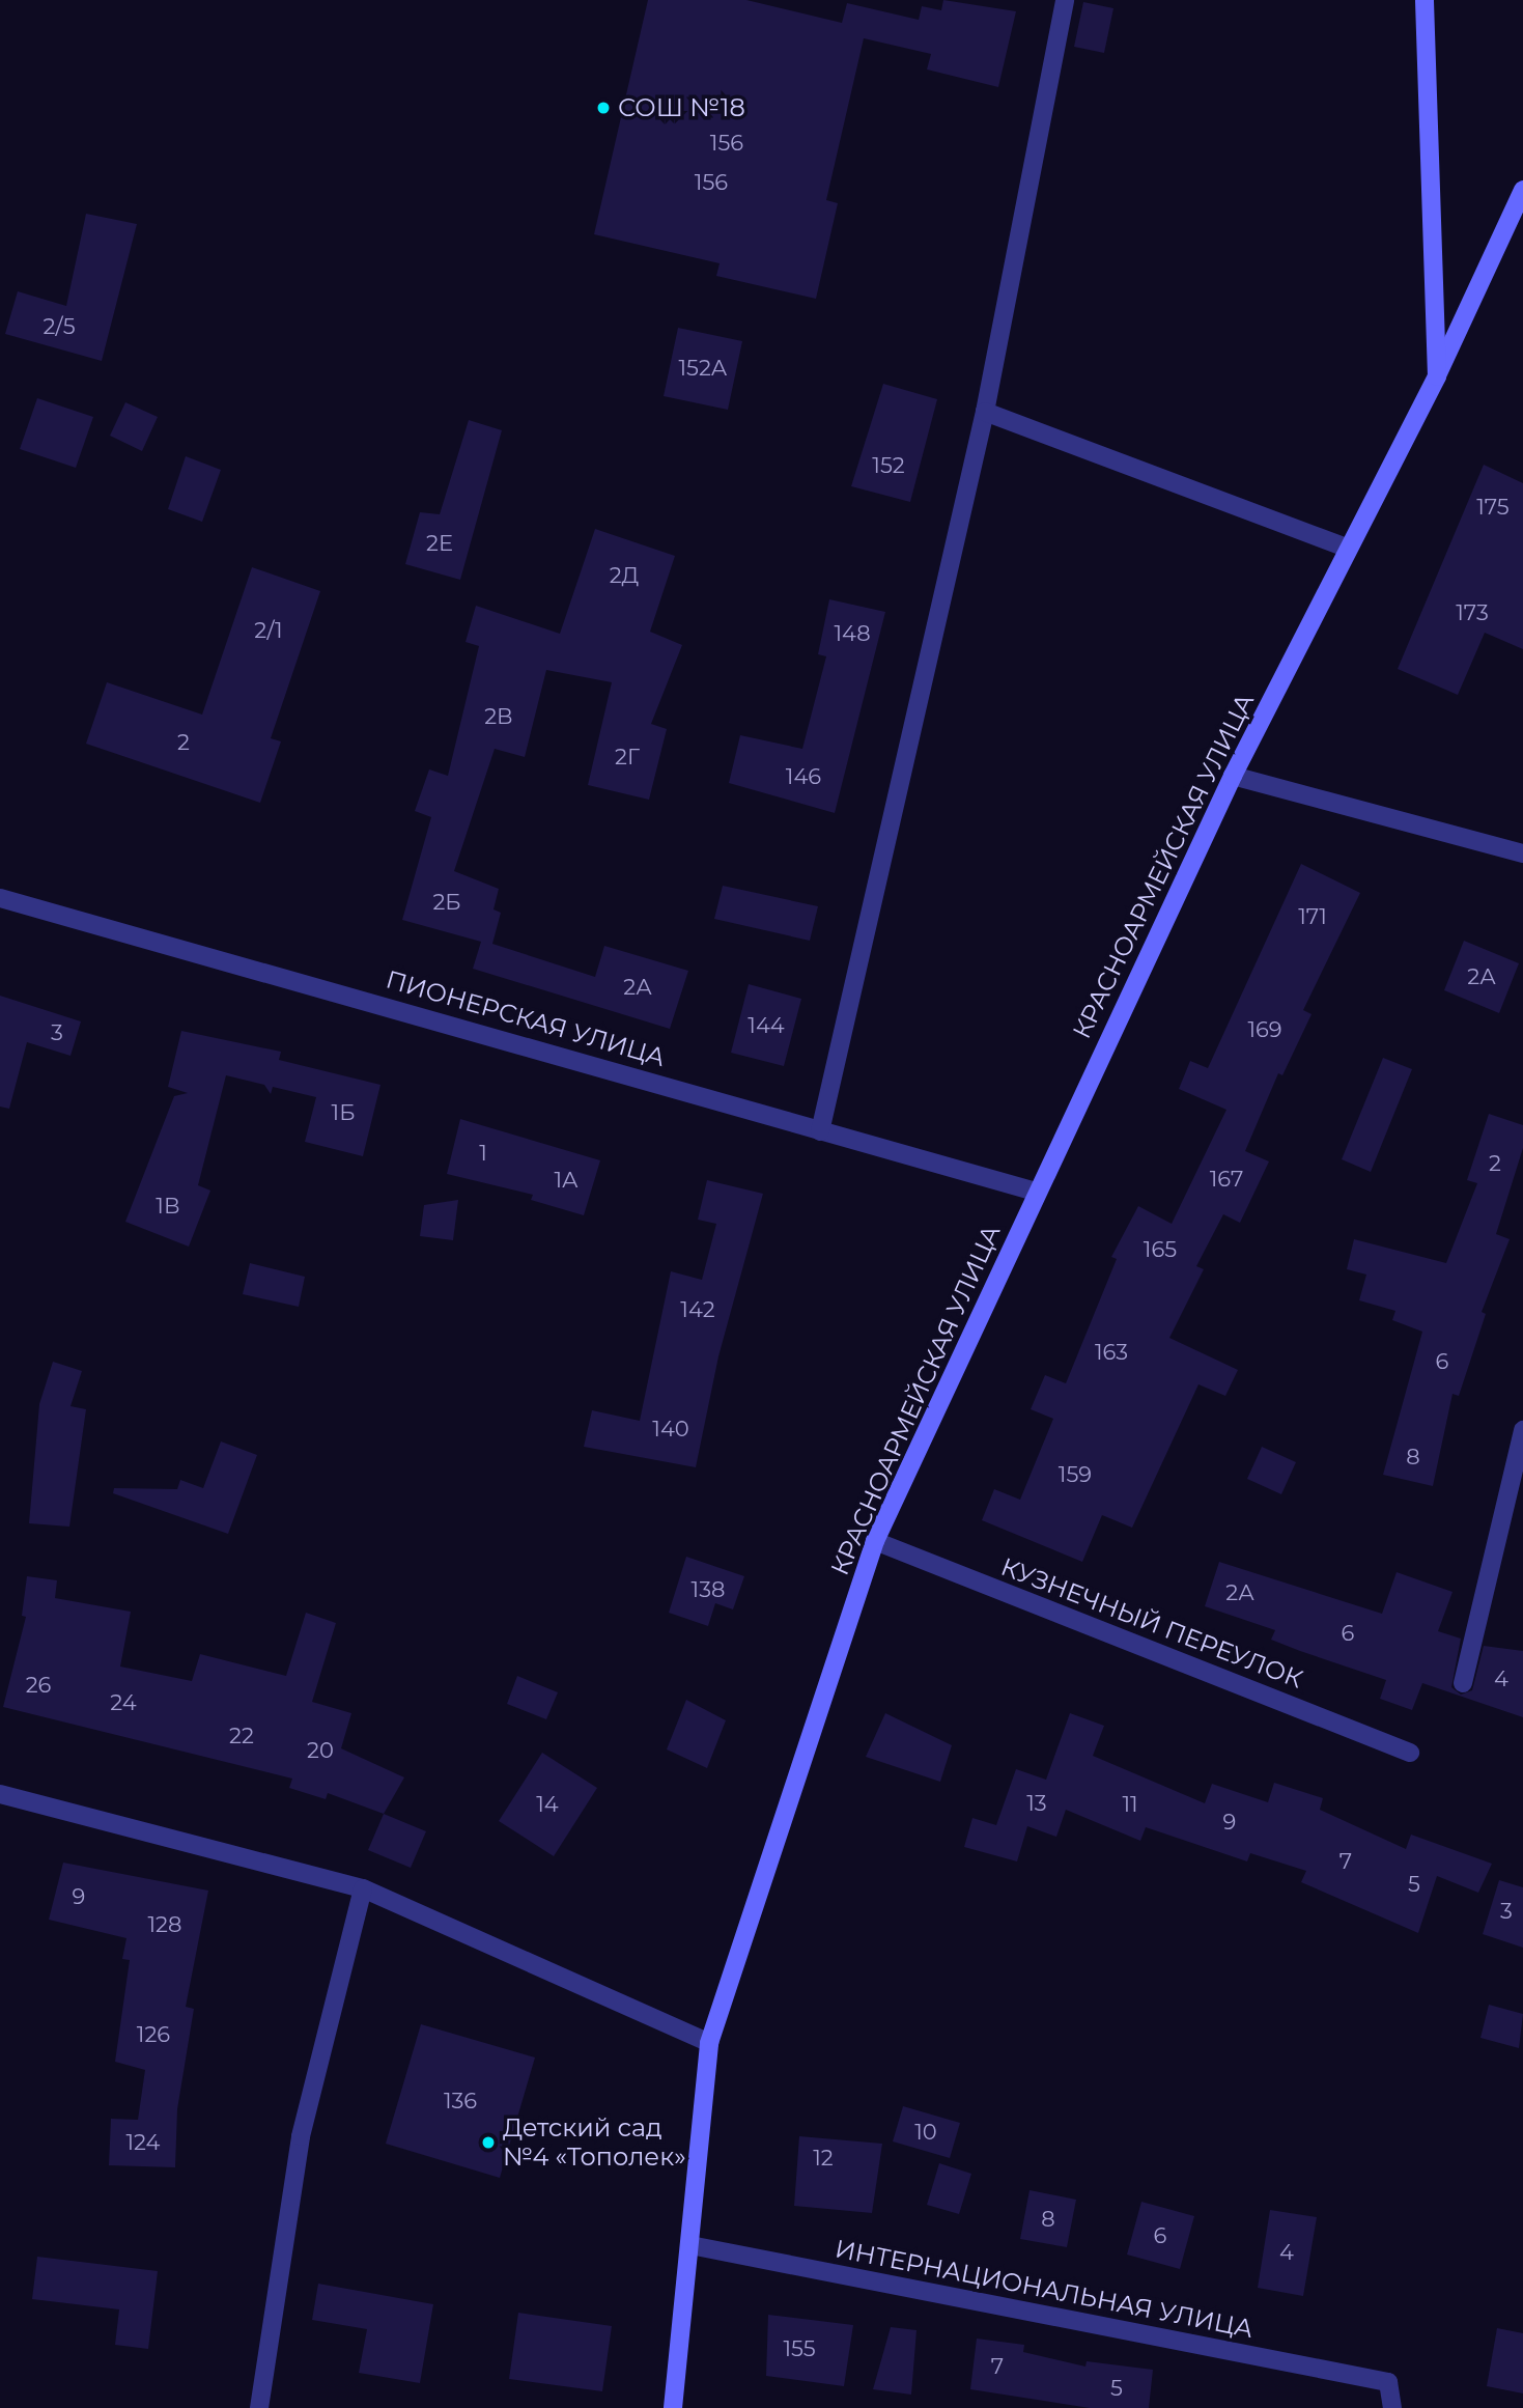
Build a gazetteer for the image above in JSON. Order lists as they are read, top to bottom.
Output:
{
  "streets": {
    "main road": ["КРАСНОАРМЕЙСКАЯ УЛИЦА"],
    "street": ["ПИОНЕРСКАЯ УЛИЦА", "КУЗНЕЧНЫЙ ПЕРЕУЛОК", "ИНТЕРНАЦИОНАЛЬНАЯ УЛИЦА"]
  },
  "crossings": [
    ["КРАСНОАРМЕЙСКАЯ УЛИЦА", "ПИОНЕРСКАЯ УЛИЦА"],
    ["КРАСНОАРМЕЙСКАЯ УЛИЦА", "КУЗНЕЧНЫЙ ПЕРЕУЛОК"],
    ["КРАСНОАРМЕЙСКАЯ УЛИЦА", "ИНТЕРНАЦИОНАЛЬНАЯ УЛИЦА"]
  ],
  "places": ["СОШ №18", "Детский сад №4 «Тополек»"],
  "house_numbers": [
    "156",
    "156",
    "2/5",
    "152А",
    "152",
    "175",
    "2Е",
    "2Д",
    "173",
    "2/1",
    "148",
    "2В",
    "2",
    "2Г",
    "146",
    "2Б",
    "171",
    "2А",
    "2А",
    "144",
    "169",
    "3",
    "1Б",
    "1",
    "2",
    "167",
    "1А",
    "1В",
    "165",
    "142",
    "163",
    "6",
    "140",
    "8",
    "159",
    "138",
    "2А",
    "6",
    "4",
    "26",
    "24",
    "22",
    "20",
    "13",
    "14",
    "11",
    "9",
    "7",
    "5",
    "9",
    "3",
    "128",
    "126",
    "136",
    "10",
    "124",
    "12",
    "8",
    "6",
    "4",
    "155",
    "7",
    "5"
  ]
}
